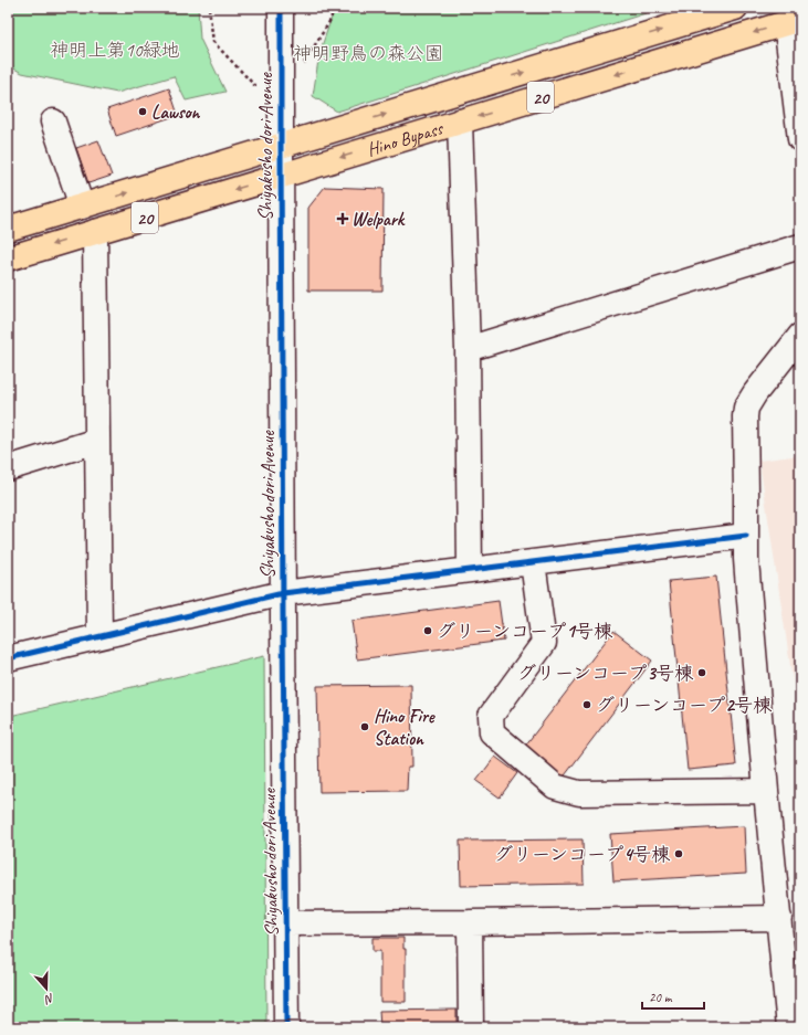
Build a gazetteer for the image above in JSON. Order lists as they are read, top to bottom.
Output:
{
  "streets": {
    "highway": ["20", "Hino Bypass"],
    "street": ["Shiyakusho dori Avenue"]
  },
  "crossings": [
    ["Hino Bypass", "Shiyakusho dori Avenue"]
  ],
  "parks": ["神明上第10緑地", "神明野鳥の森公園"],
  "places": {
    "other": [
      "Lawson",
      "グリーンコープ1号棟",
      "グリーンコープ3号棟",
      "グリーンコープ2号棟",
      "Hino Fire Station",
      "グリーンコープ4号棟"
    ],
    "health": ["Welpark"]
  },
  "scale_bar": "20 m",
  "north": "bottom"
}
